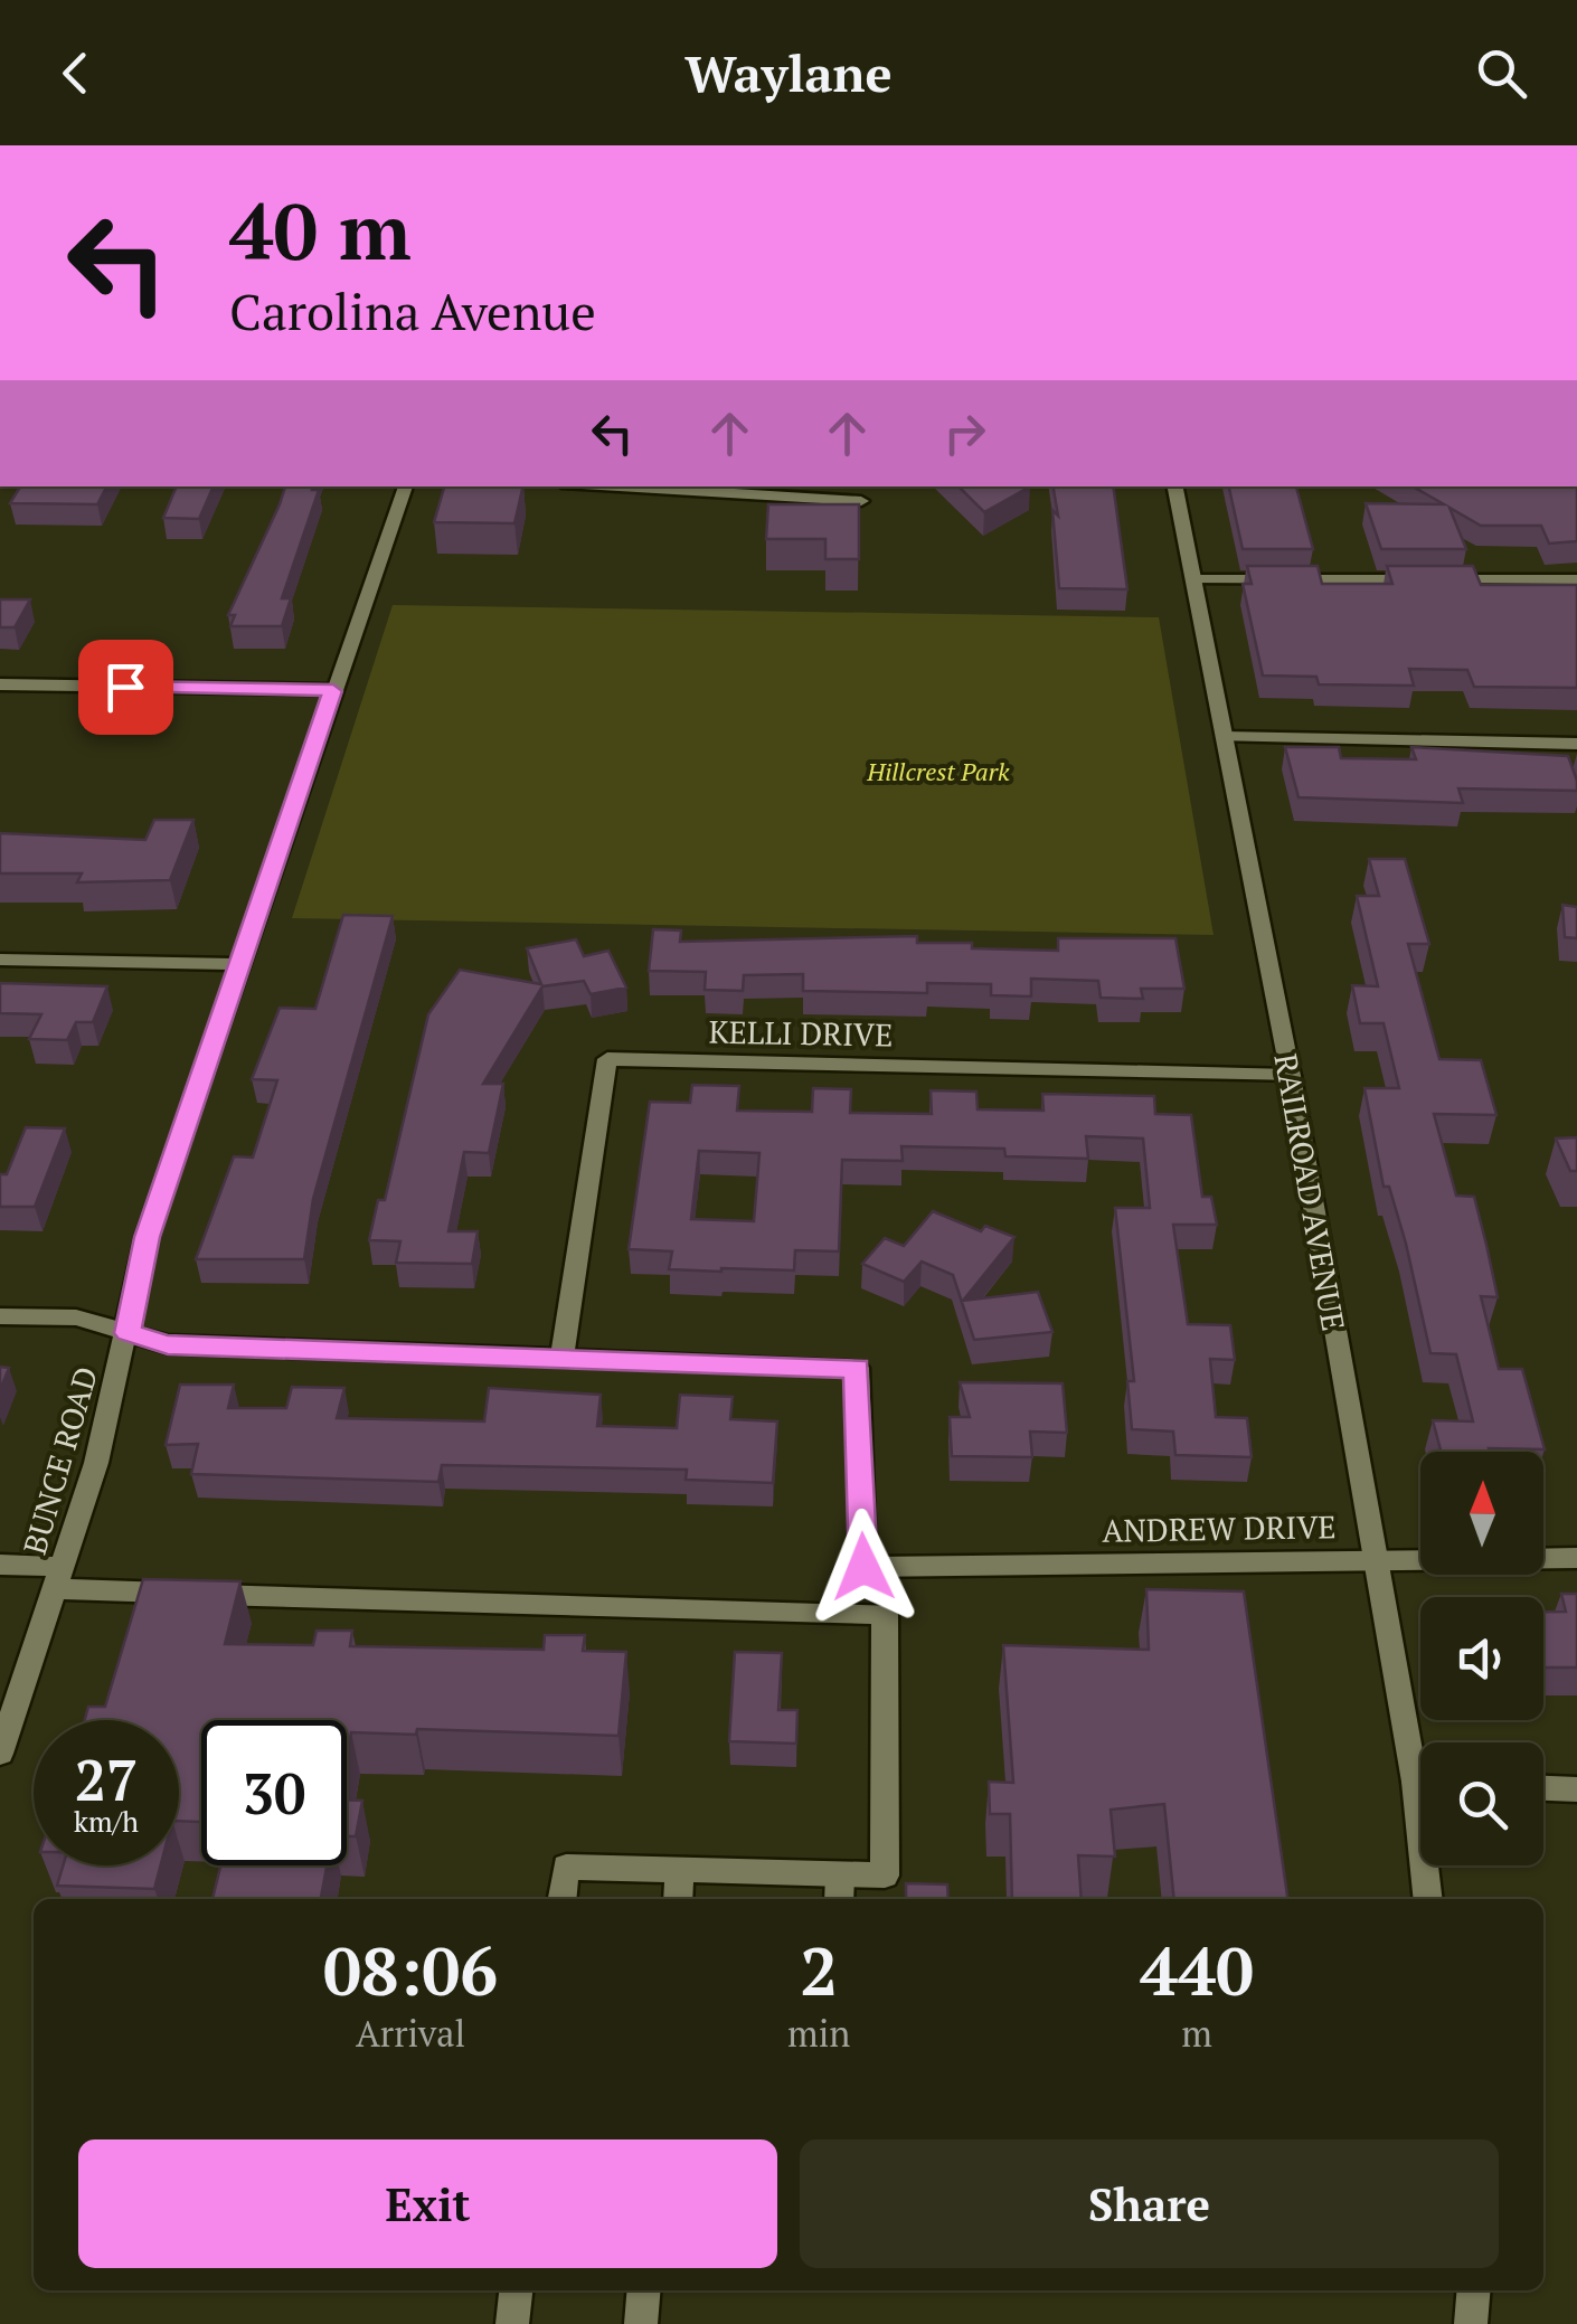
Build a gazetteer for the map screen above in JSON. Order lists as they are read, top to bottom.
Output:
{
  "streets": {
    "street": [
      "KELLI DRIVE",
      "RAILROAD AVENUE",
      "BUNCE ROAD",
      "ANDREW DRIVE"
    ]
  },
  "crossings": [
    ["KELLI DRIVE", "RAILROAD AVENUE"],
    ["KELLI DRIVE", "ANDREW DRIVE"],
    ["RAILROAD AVENUE", "ANDREW DRIVE"]
  ],
  "parks": ["Hillcrest Park"],
  "north": "top",
  "page": {
    "header": "Waylane",
    "turn": ["40 m", "Carolina Avenue"],
    "speed": "27 km/h",
    "limit": "30",
    "eta": [
      "08:06",
      "Arrival",
      "2",
      "min",
      "440",
      "m"
    ],
    "buttons": ["Exit", "Share"]
  }
}
